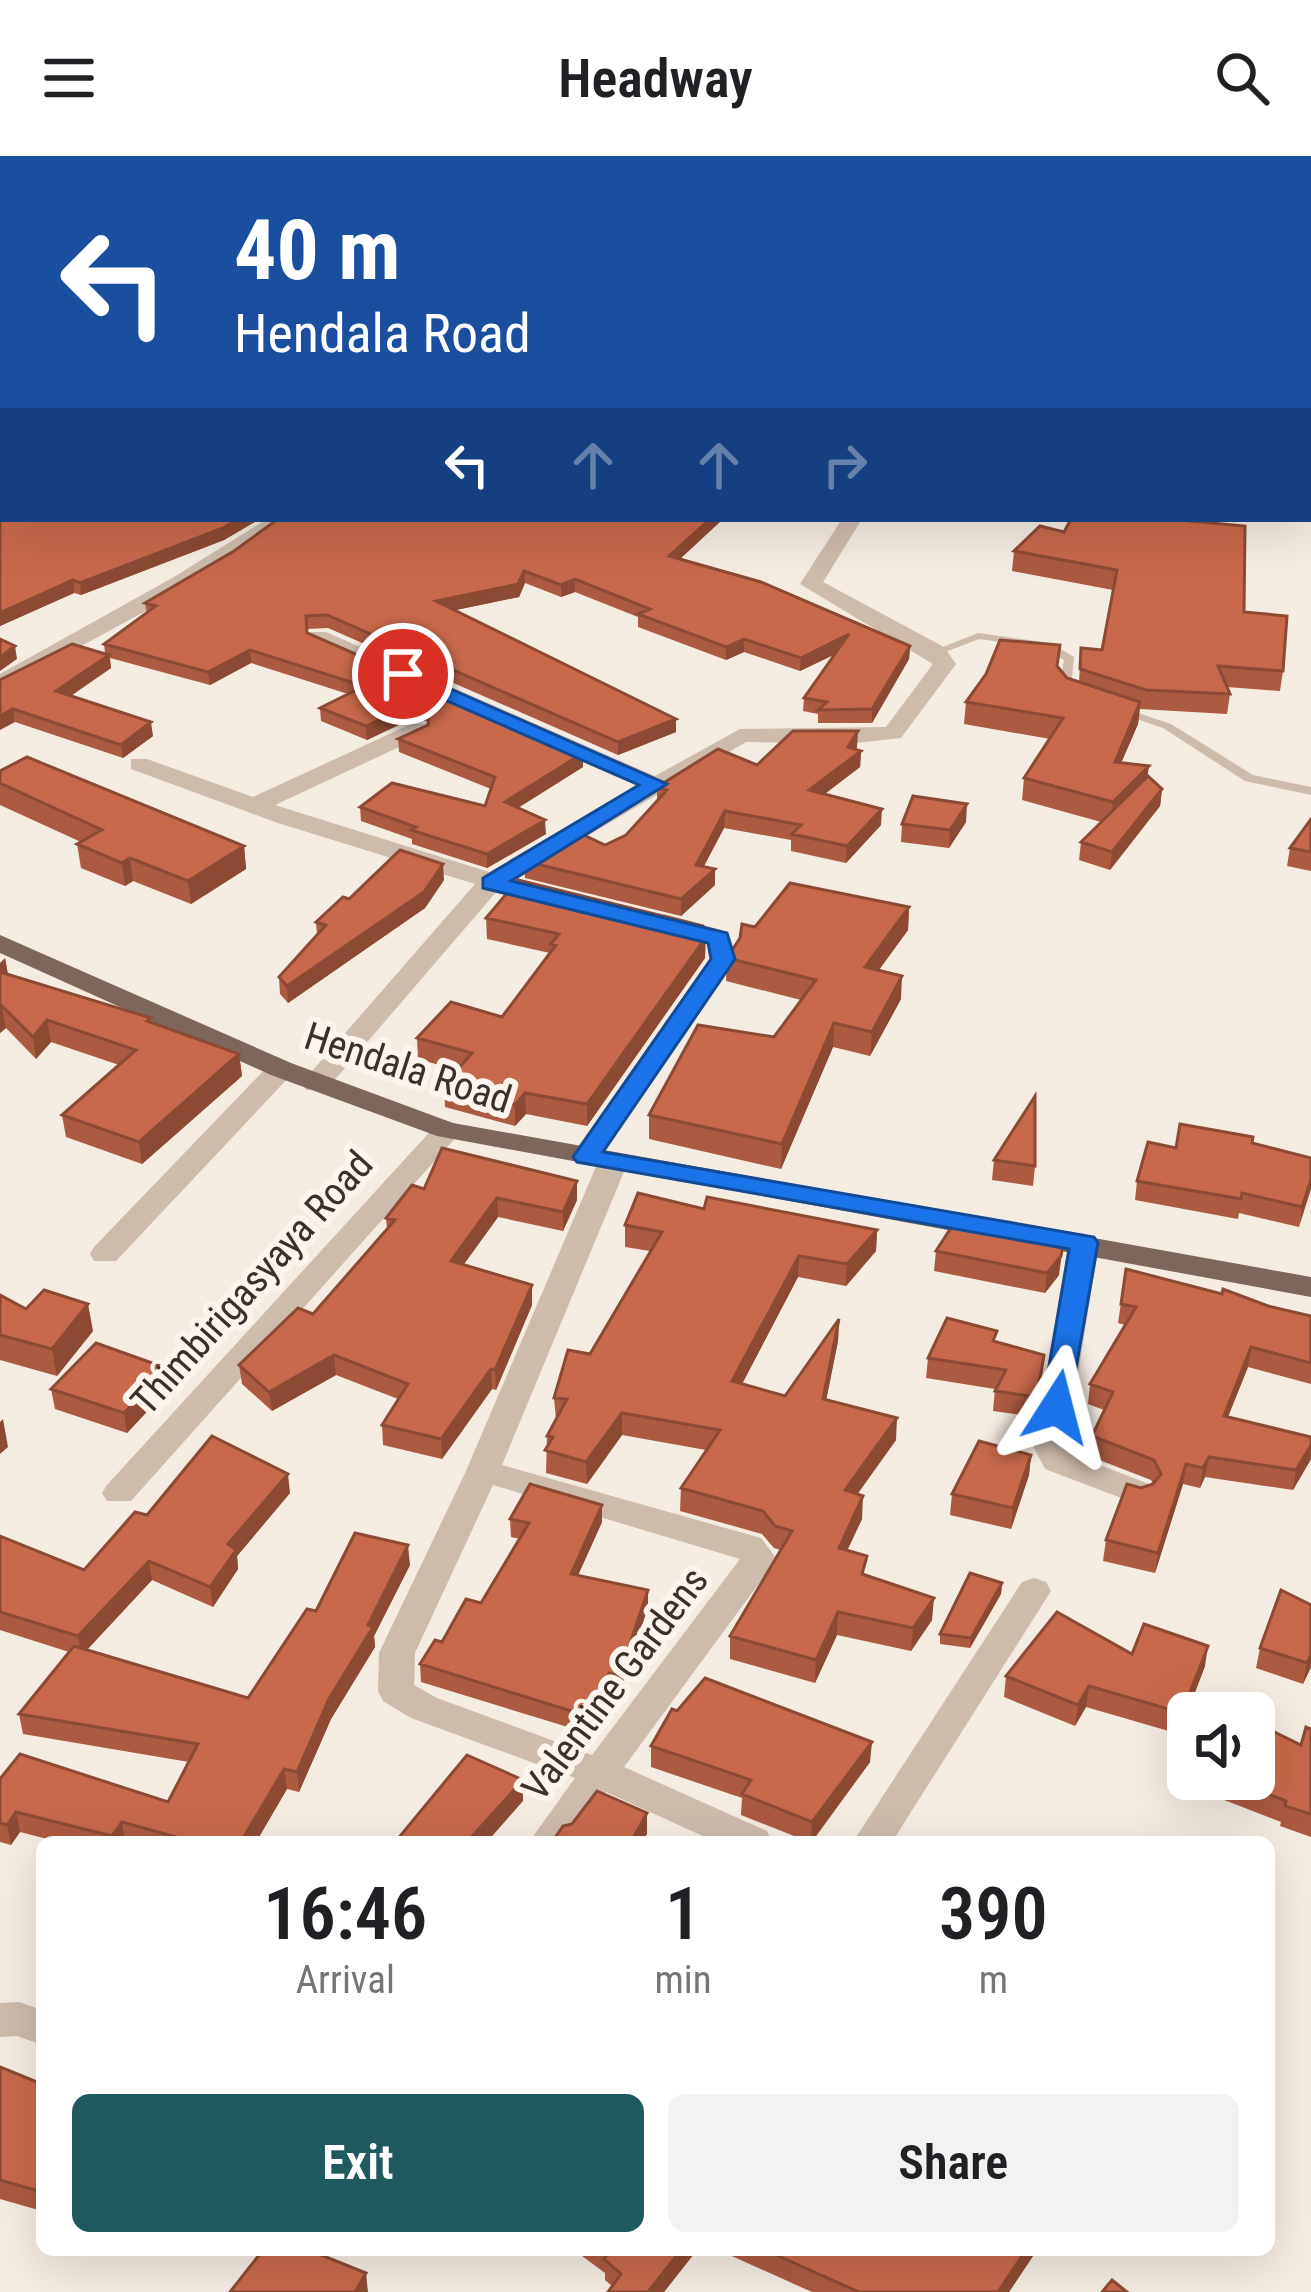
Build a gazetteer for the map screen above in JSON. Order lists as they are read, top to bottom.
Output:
{
  "streets": {
    "main road": ["Hendala Road"],
    "street": ["Thimbirigasyaya Road", "Valentine Gardens"]
  },
  "crossings": [
    ["Hendala Road", "Thimbirigasyaya Road"]
  ],
  "page": {
    "header": "Headway",
    "turn": ["40 m", "Hendala Road"],
    "eta": [
      "16:46",
      "Arrival",
      "1",
      "min",
      "390",
      "m"
    ],
    "buttons": ["Exit", "Share"]
  }
}
